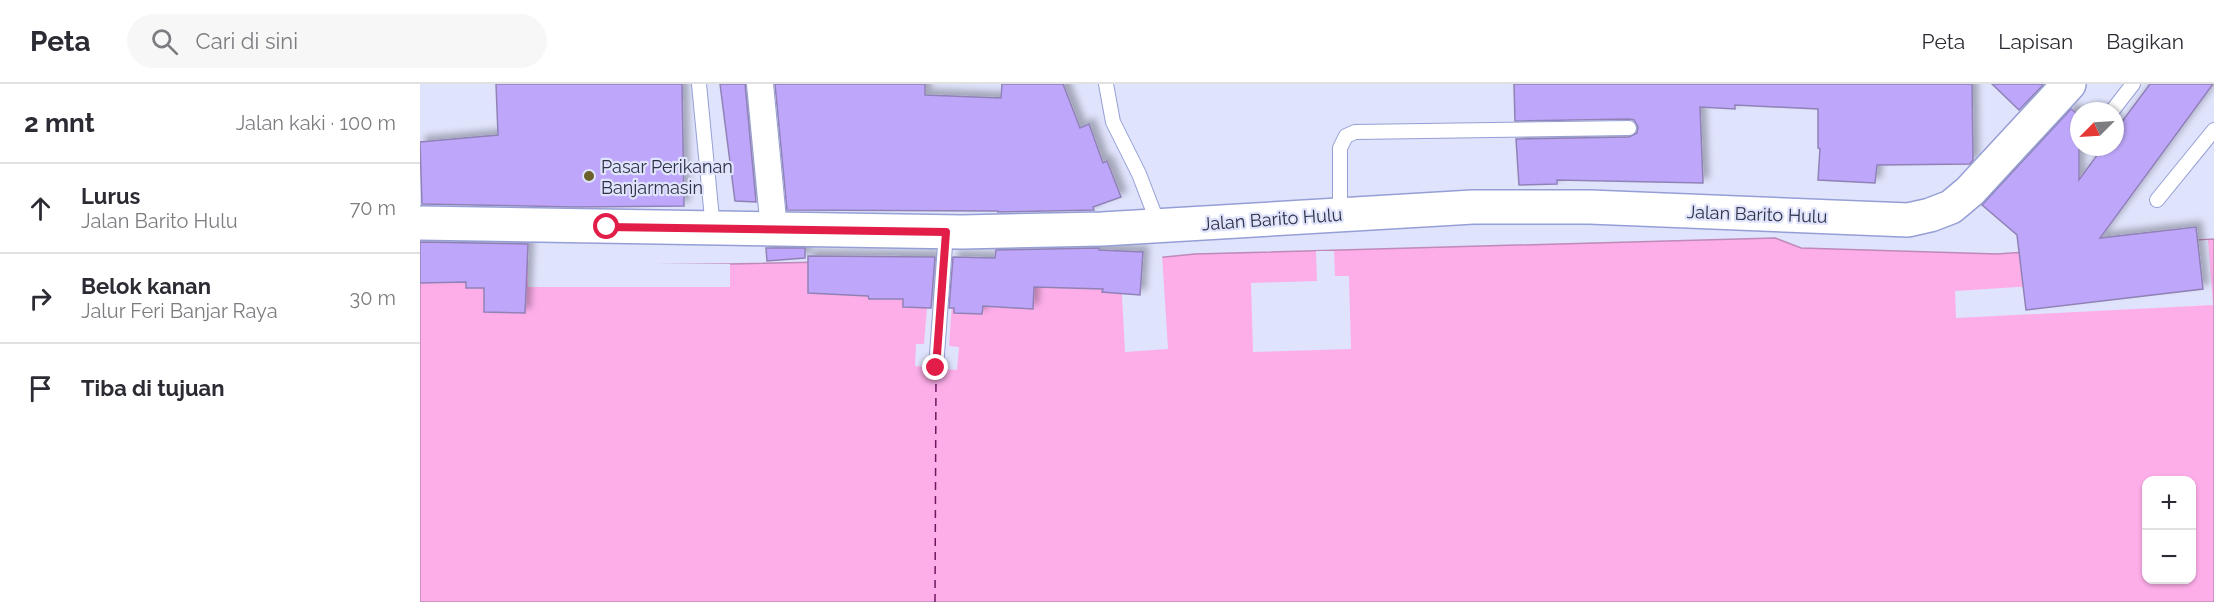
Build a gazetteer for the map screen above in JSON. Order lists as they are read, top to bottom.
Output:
{
  "streets": {
    "street": ["Jalan Barito Hulu"]
  },
  "places": ["Pasar Perikanan Banjarmasin"],
  "north": "bottom left",
  "page": {
    "header": "Peta",
    "search": "Cari di sini",
    "nav": ["Peta", "Lapisan", "Bagikan"],
    "heading": ["2 mnt", "Jalan kaki · 100 m"],
    "list": [
      ["Lurus", "Jalan Barito Hulu", "70 m"],
      ["Belok kanan", "Jalur Feri Banjar Raya", "30 m"],
      "Tiba di tujuan"
    ],
    "map_buttons": ["+", "−"]
  }
}
